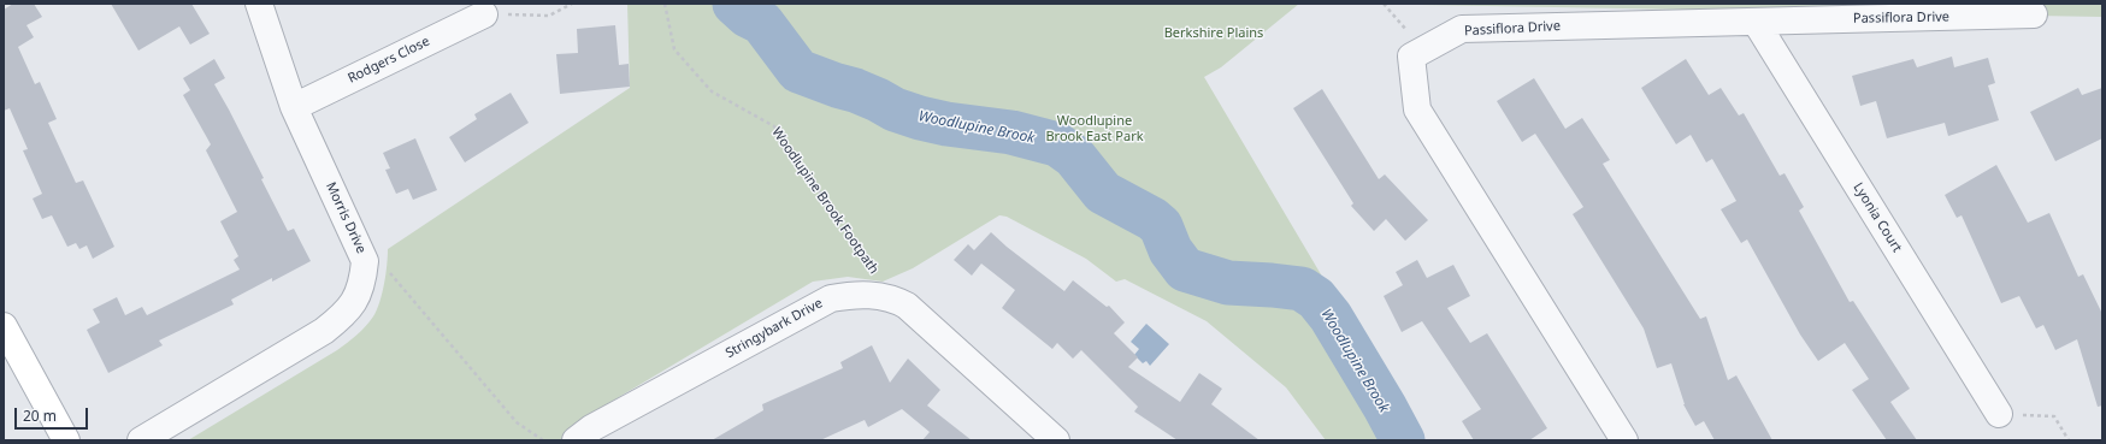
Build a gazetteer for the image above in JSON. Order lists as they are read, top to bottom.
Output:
{
  "streets": {
    "street": [
      "Passiflora Drive",
      "Rodgers Close",
      "Morris Drive",
      "Lyonia Court",
      "Stringybark Drive"
    ],
    "path": ["Woodlupine Brook Footpath"]
  },
  "crossings": [
    ["Passiflora Drive", "Lyonia Court"],
    ["Rodgers Close", "Morris Drive"],
    ["Woodlupine Brook Footpath", "Stringybark Drive"]
  ],
  "water": ["Woodlupine Brook"],
  "parks": ["Berkshire Plains", "Woodlupine Brook East Park"],
  "scale_bar": "20 m"
}
